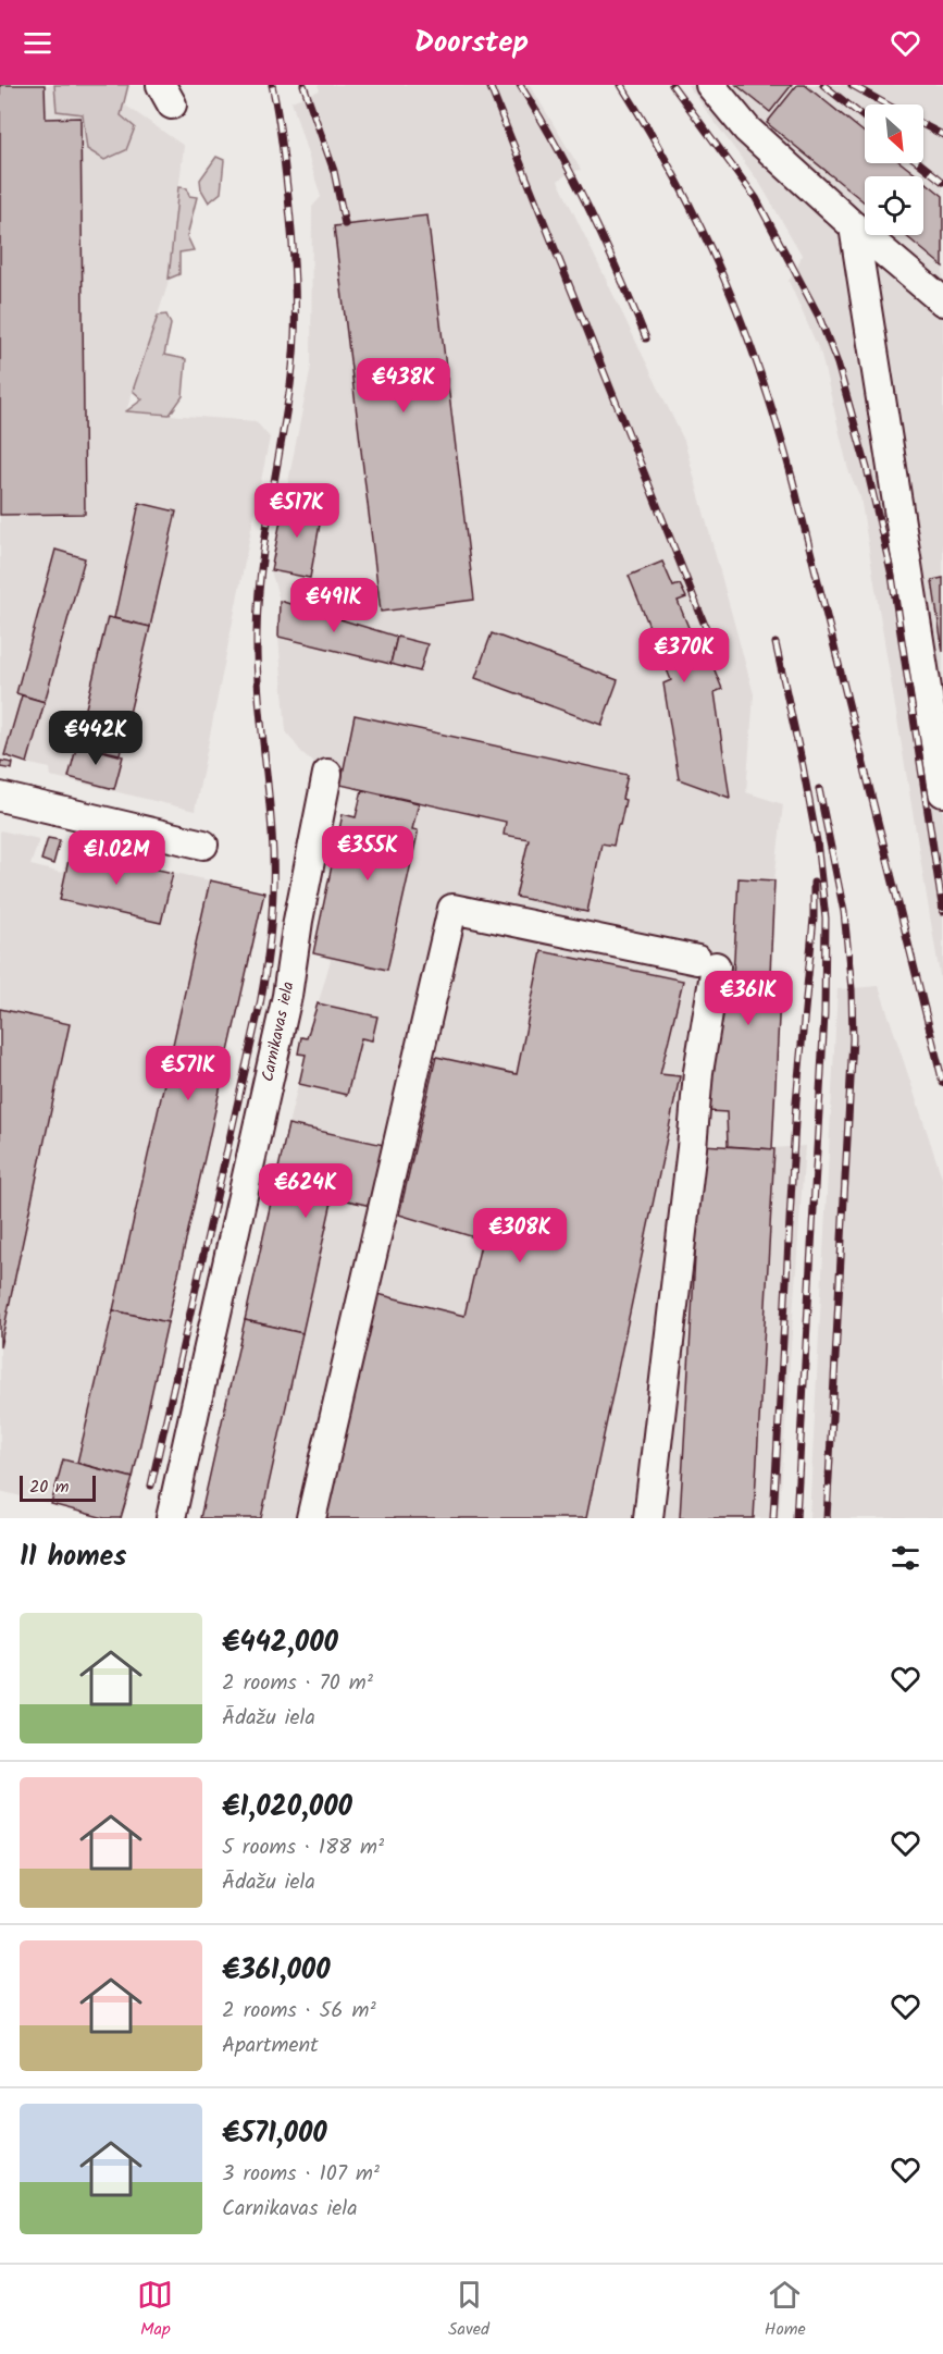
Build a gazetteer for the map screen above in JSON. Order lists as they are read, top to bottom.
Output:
{
  "streets": {
    "street": ["Carnikavas iela"]
  },
  "scale_bar": "20 m",
  "north": "bottom right",
  "page": {
    "header": "Doorstep",
    "price": [
      "€438K",
      "€517K",
      "€491K",
      "€370K",
      "€442K",
      "€355K",
      "€1.02M",
      "€361K",
      "€571K",
      "€624K",
      "€308K"
    ],
    "scale": "20 m",
    "heading": "11 homes",
    "list": [
      {
        "name": "€442,000",
        "note": "2 rooms · 70 m² · Ādažu iela"
      },
      {
        "name": "€1,020,000",
        "note": "5 rooms · 188 m² · Ādažu iela"
      },
      {
        "name": "€361,000",
        "note": "2 rooms · 56 m² · Apartment"
      },
      {
        "name": "€571,000",
        "note": "3 rooms · 107 m² · Carnikavas iela"
      }
    ],
    "tabs": ["Map", "Saved", "Home"]
  }
}
